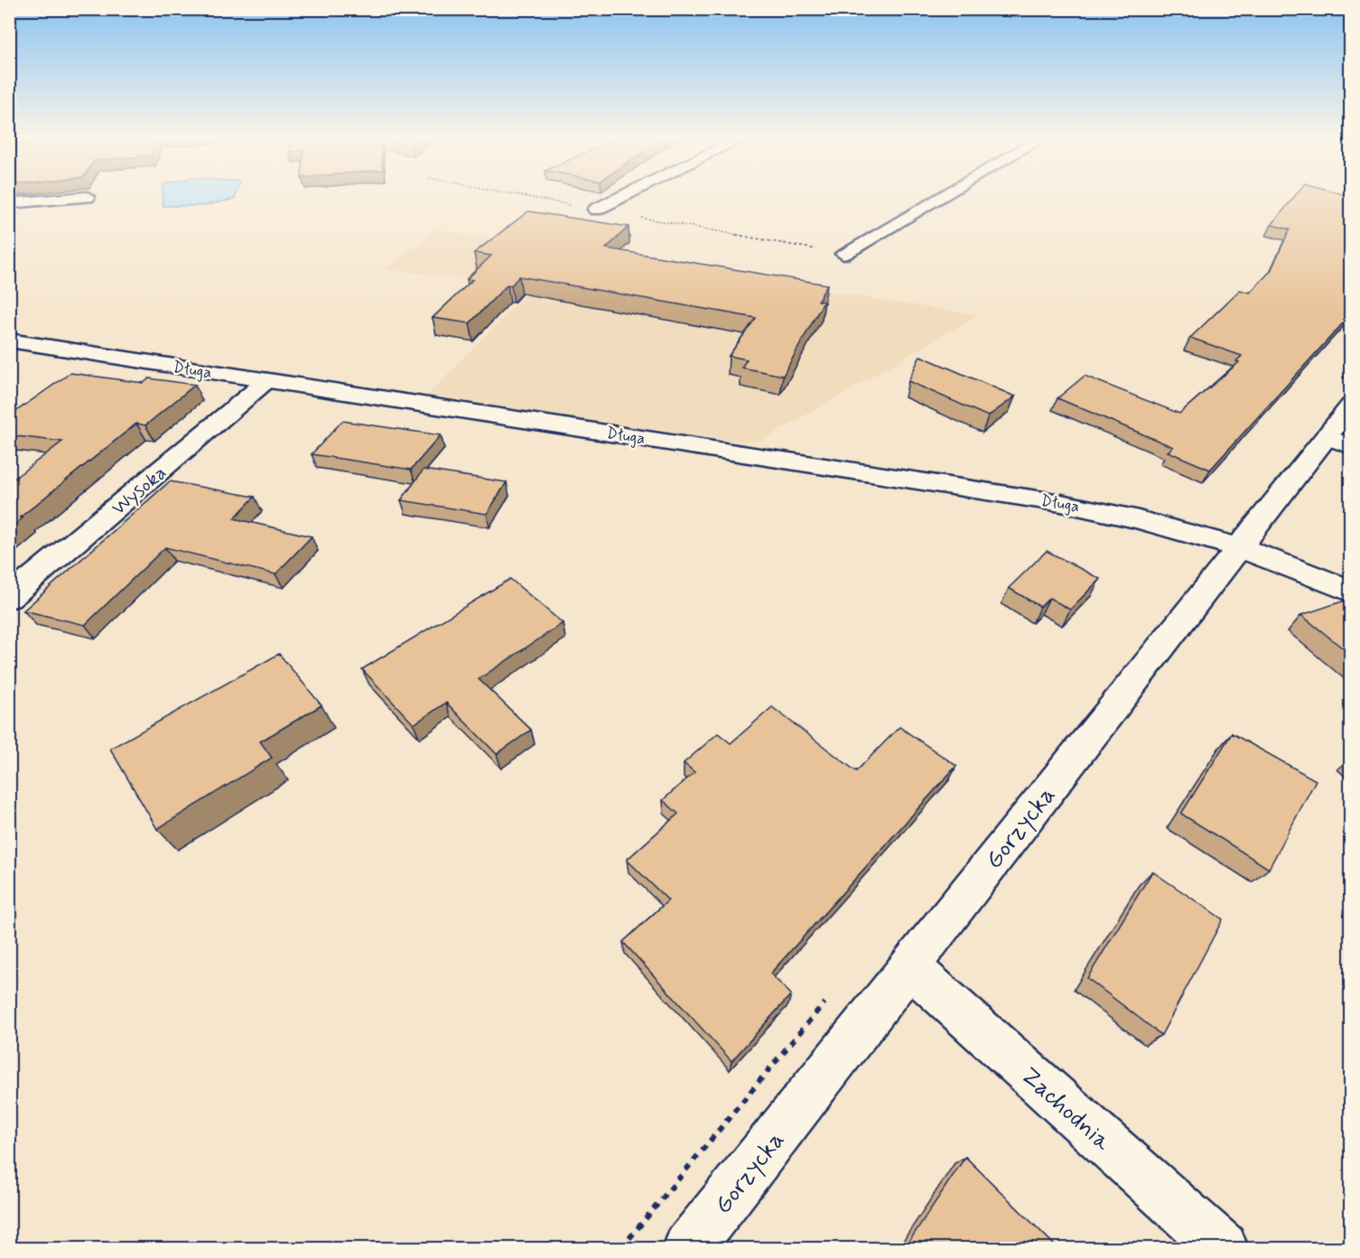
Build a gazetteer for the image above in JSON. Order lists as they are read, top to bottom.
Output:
{
  "streets": {
    "street": [
      "Długa",
      "Wysoka",
      "Gorzycka",
      "Zachodnia"
    ]
  },
  "crossings": [
    ["Długa", "Wysoka"],
    ["Długa", "Gorzycka"],
    ["Gorzycka", "Zachodnia"]
  ]
}
